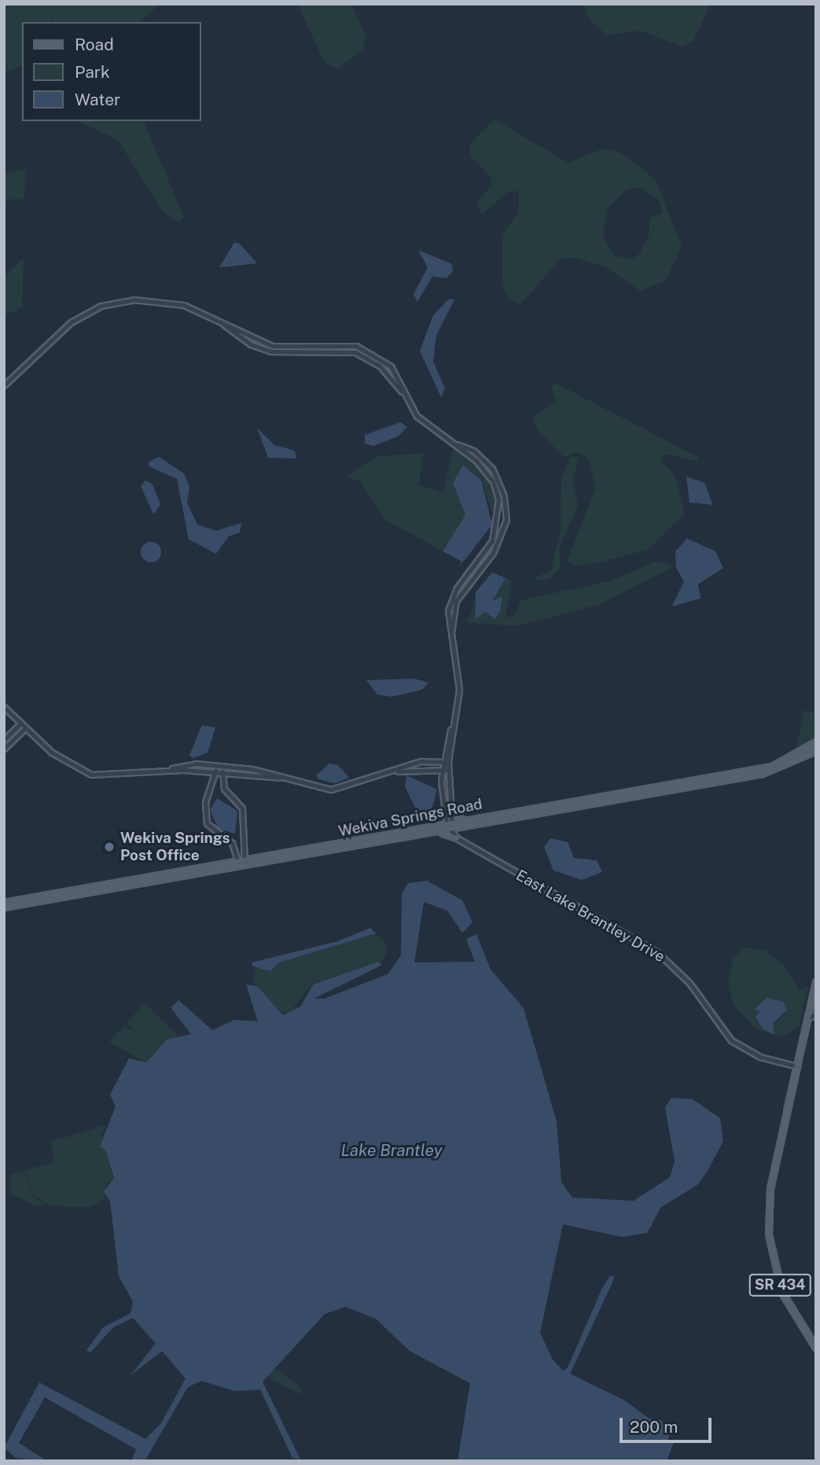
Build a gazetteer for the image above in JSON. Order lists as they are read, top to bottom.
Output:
{
  "streets": {
    "main road": ["Wekiva Springs Road", "SR 434"],
    "street": ["East Lake Brantley Drive"]
  },
  "crossings": [
    ["Wekiva Springs Road", "East Lake Brantley Drive"],
    ["East Lake Brantley Drive", "SR 434"]
  ],
  "water": ["Lake Brantley"],
  "places": ["Wekiva Springs Post Office"],
  "legend": ["Road", "Park", "Water"],
  "scale_bar": "200 m"
}
